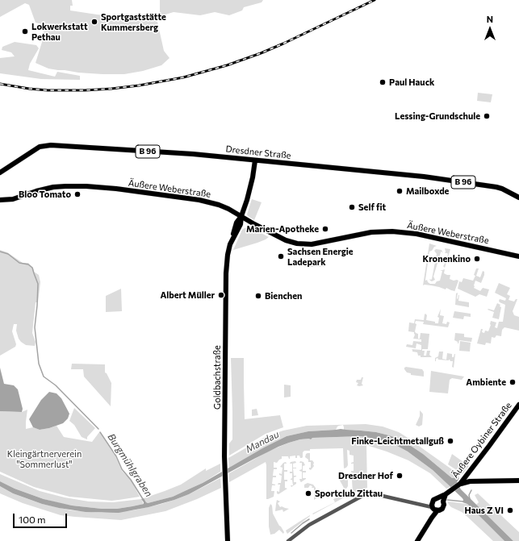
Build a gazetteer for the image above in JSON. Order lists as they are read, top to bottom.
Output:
{
  "streets": {
    "main road": [
      "B 96",
      "Dresdner Straße",
      "Äußere Weberstraße",
      "Goldbachstraße",
      "Äußere Oybiner Straße"
    ]
  },
  "crossings": [
    ["Dresdner Straße", "Goldbachstraße"],
    ["Äußere Weberstraße", "Goldbachstraße"]
  ],
  "water": ["Mandau", "Burgmühlgraben"],
  "parks": ["Kleingärtnerverein \"Sommerlust\""],
  "places": [
    "Sportgaststätte Kummersberg",
    "Lokwerkstatt Pethau",
    "Paul Hauck",
    "Lessing-Grundschule",
    "Mailboxde",
    "Bloo Tomato",
    "Self fit",
    "Marien-Apotheke",
    "Sachsen Energie Ladepark",
    "Kronenkino",
    "Albert Müller",
    "Bienchen",
    "Ambiente",
    "Finke-Leichtmetallguß",
    "Dresdner Hof",
    "Sportclub Zittau",
    "Haus Z VI"
  ],
  "scale_bar": "100 m",
  "north": "top"
}
